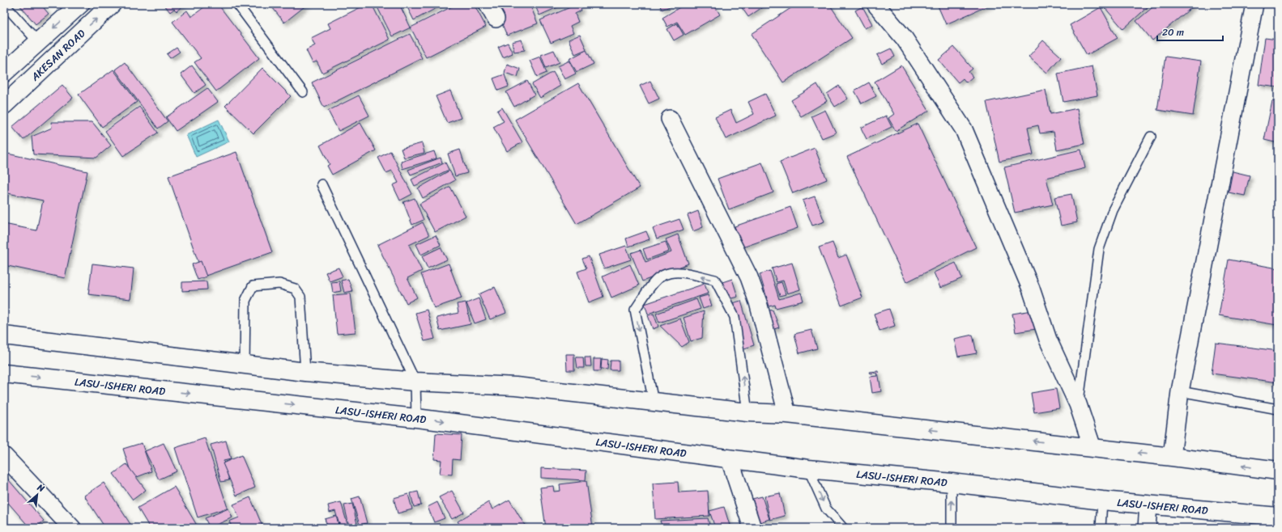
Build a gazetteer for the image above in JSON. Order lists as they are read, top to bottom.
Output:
{
  "streets": {
    "main road": ["AKESAN ROAD", "LASU-ISHERI ROAD"]
  },
  "scale_bar": "20 m",
  "north": "top right"
}
